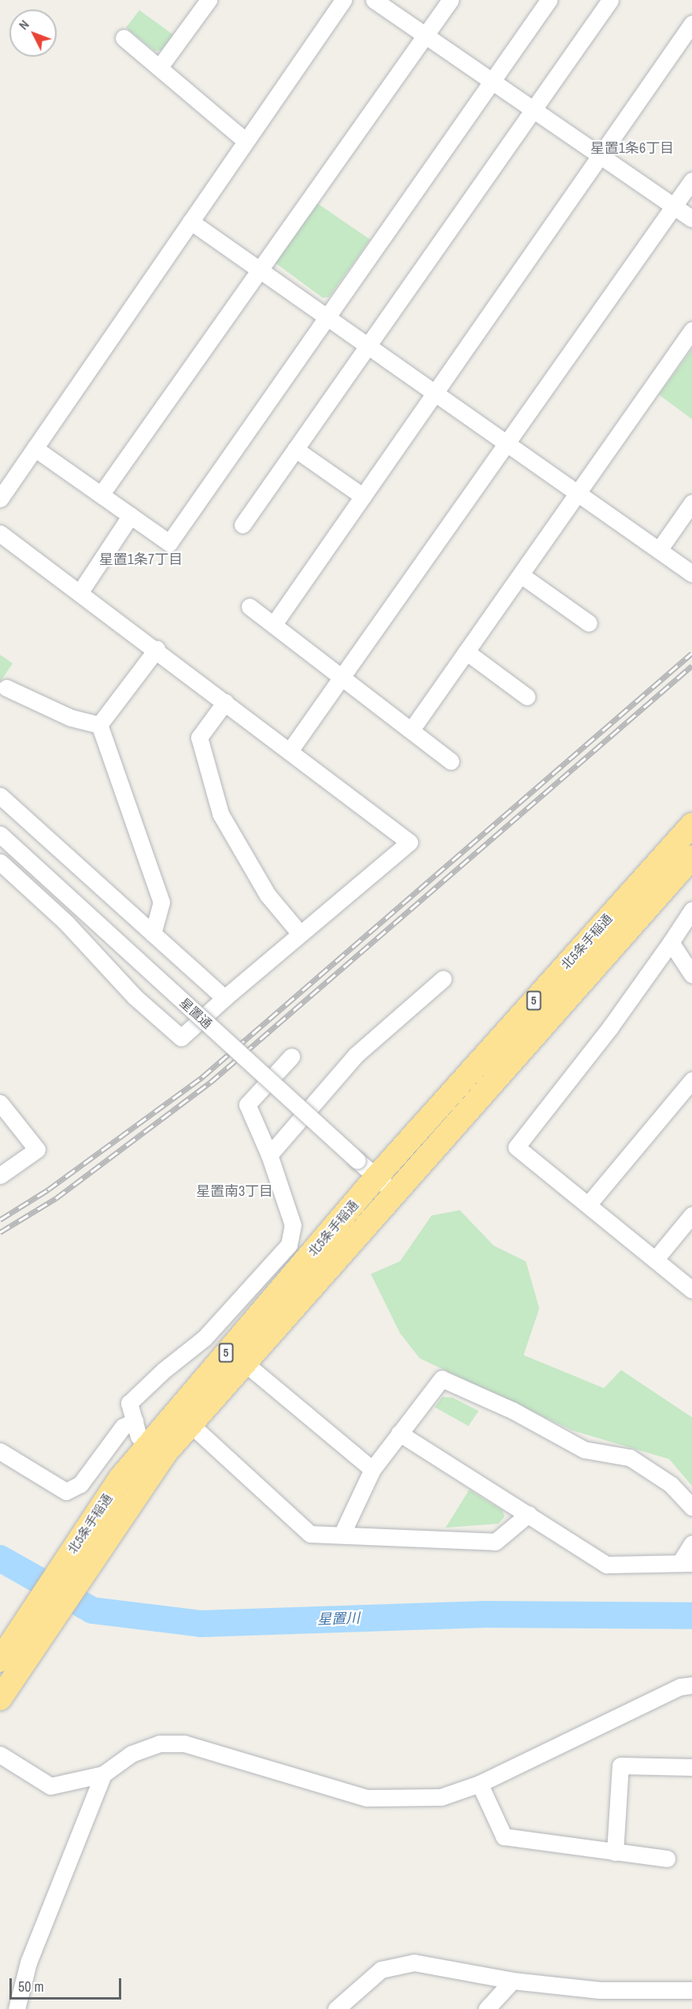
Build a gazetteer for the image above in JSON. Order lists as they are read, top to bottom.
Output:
{
  "streets": {
    "highway": ["北5条手稲通", "5"],
    "street": ["星置通"]
  },
  "crossings": [
    ["北5条手稲通", "5"],
    ["北5条手稲通", "星置通"]
  ],
  "districts": ["星置1条6丁目", "星置1条7丁目", "星置南3丁目"],
  "water": ["星置川"],
  "scale_bar": "50 m",
  "north": "top left"
}
